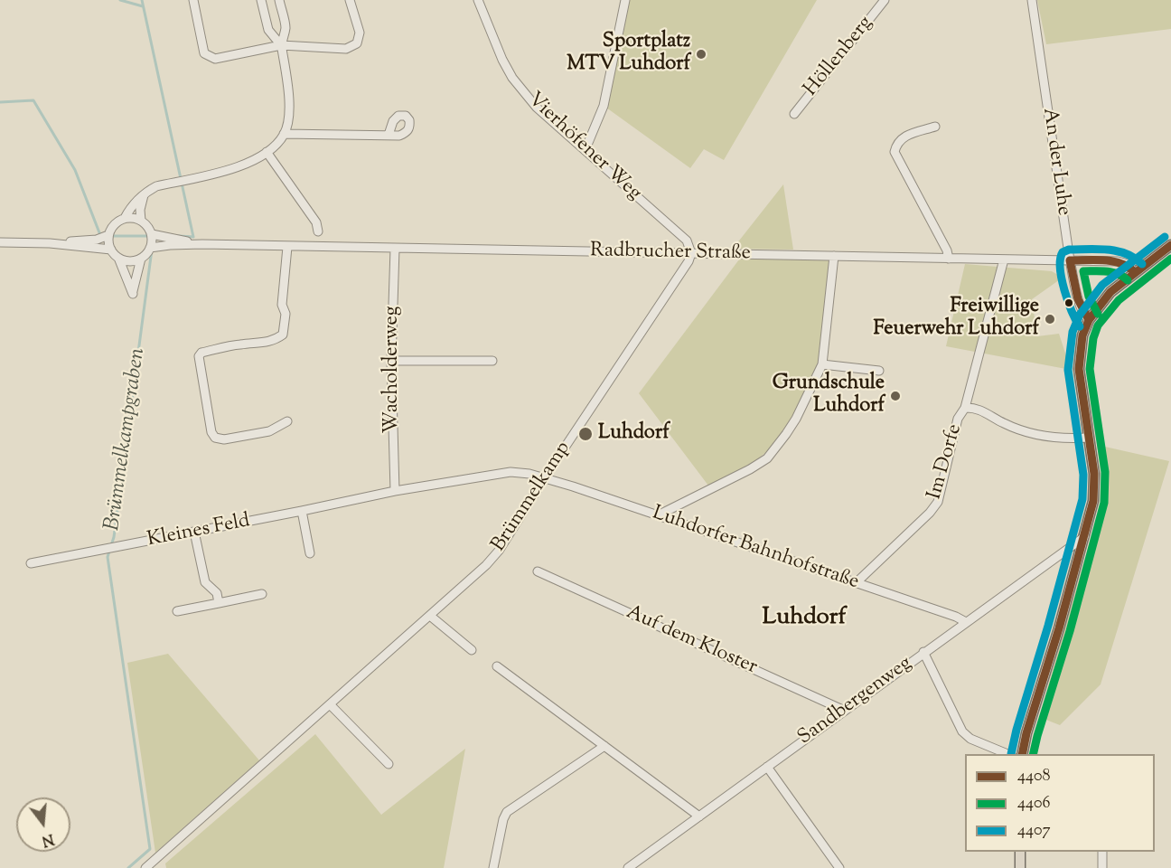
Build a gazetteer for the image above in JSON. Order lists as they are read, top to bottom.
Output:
{
  "streets": {
    "street": [
      "Höllenberg",
      "Vierhöfener Weg",
      "An der Luhe",
      "Radbrucher Straße",
      "Wacholderweg",
      "Im Dorfe",
      "Brümmelkamp",
      "Kleines Feld",
      "Luhdorfer Bahnhofstraße",
      "Auf dem Kloster",
      "Sandbergenweg"
    ]
  },
  "crossings": [
    ["Vierhöfener Weg", "Radbrucher Straße"],
    ["Vierhöfener Weg", "Brümmelkamp"],
    ["An der Luhe", "Radbrucher Straße"],
    ["Radbrucher Straße", "Wacholderweg"],
    ["Radbrucher Straße", "Im Dorfe"],
    ["Radbrucher Straße", "Brümmelkamp"],
    ["Wacholderweg", "Kleines Feld"],
    ["Im Dorfe", "Luhdorfer Bahnhofstraße"],
    ["Brümmelkamp", "Kleines Feld"],
    ["Brümmelkamp", "Luhdorfer Bahnhofstraße"],
    ["Kleines Feld", "Luhdorfer Bahnhofstraße"],
    ["Luhdorfer Bahnhofstraße", "Sandbergenweg"],
    ["Auf dem Kloster", "Sandbergenweg"]
  ],
  "districts": ["Luhdorf"],
  "water": ["Brümmelkampgraben"],
  "places": [
    "Sportplatz MTV Luhdorf",
    "Freiwillige Feuerwehr Luhdorf",
    "Grundschule Luhdorf",
    "Luhdorf"
  ],
  "lines": ["transit line 4407", "transit line 4408", "transit line 4406"],
  "legend": ["4408", "4406", "4407"],
  "north": "bottom"
}
